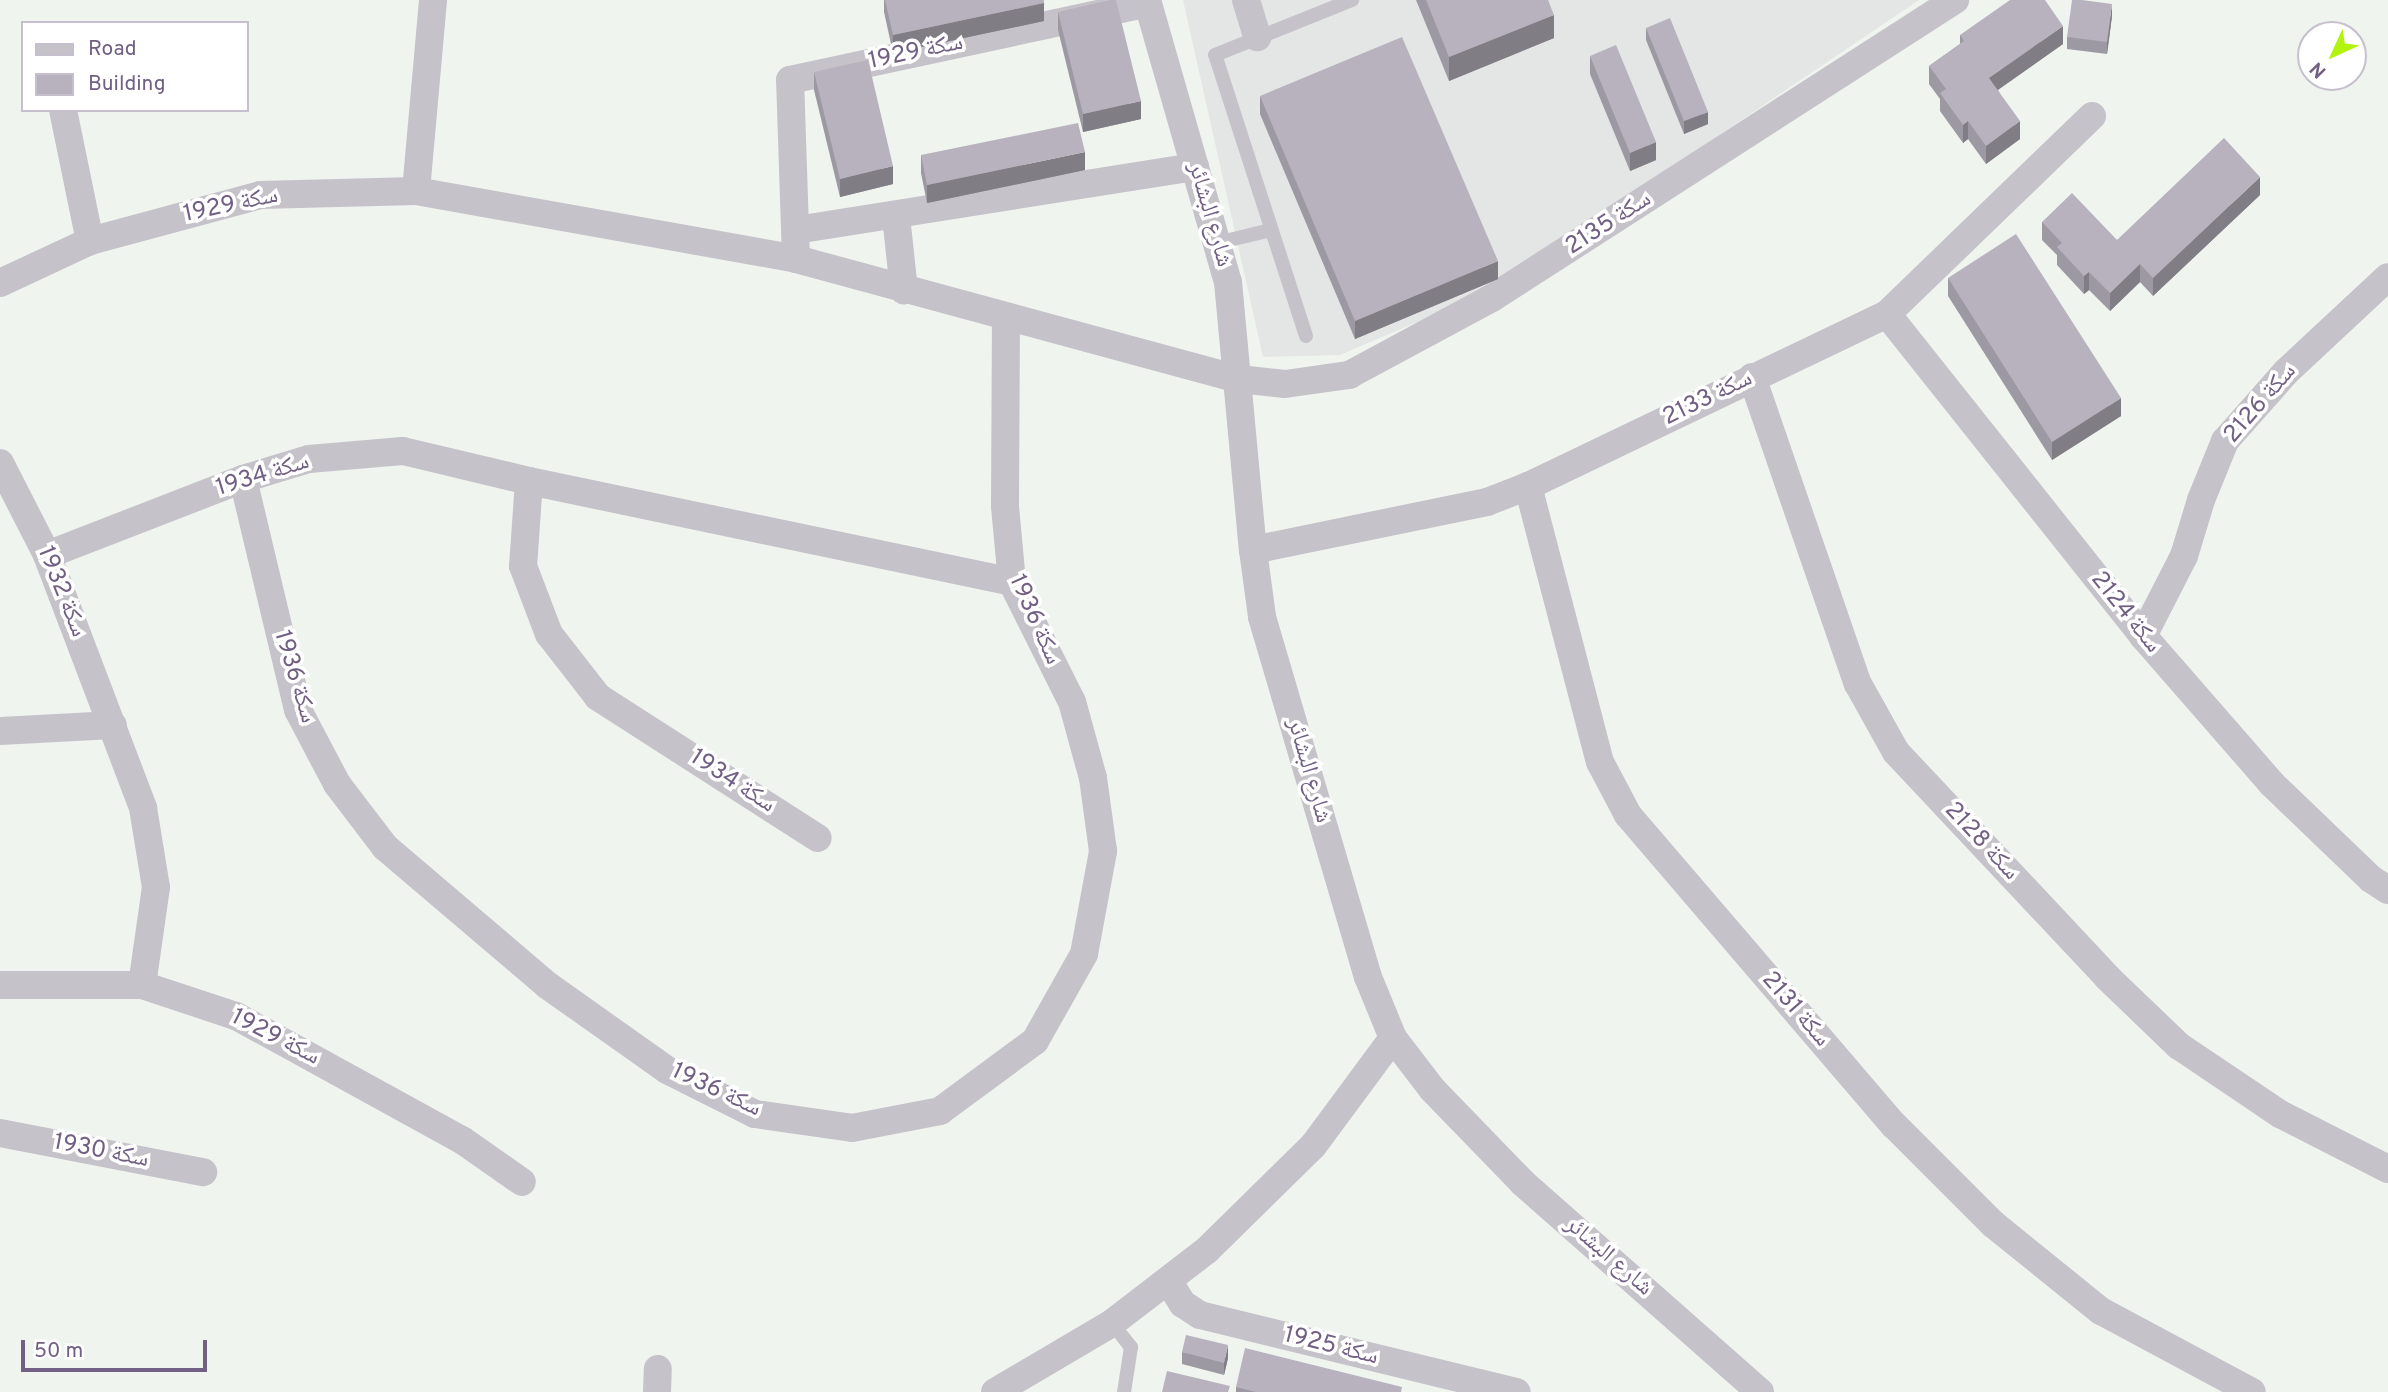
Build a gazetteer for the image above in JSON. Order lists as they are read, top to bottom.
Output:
{
  "streets": {
    "street": [
      "سكة 1929",
      "شارع البشائر",
      "سكة 2135",
      "سكة 2133",
      "سكة 2126",
      "سكة 1934",
      "سكة 1932",
      "سكة 2124",
      "سكة 1936",
      "سكة 2128",
      "سكة 2131",
      "سكة 1930",
      "سكة 1925"
    ]
  },
  "crossings": [
    ["سكة 1929", "شارع البشائر"],
    ["سكة 1929", "سكة 2135"],
    ["سكة 1929", "سكة 1932"],
    ["سكة 1929", "سكة 1936"],
    ["شارع البشائر", "سكة 2135"],
    ["شارع البشائر", "سكة 2133"],
    ["سكة 2133", "سكة 2124"],
    ["سكة 2133", "سكة 2128"],
    ["سكة 2133", "سكة 2131"],
    ["سكة 2126", "سكة 2124"],
    ["سكة 1934", "سكة 1932"],
    ["سكة 1934", "سكة 1936"]
  ],
  "legend": ["Road", "Building"],
  "scale_bar": "50 m",
  "north": "bottom left"
}
